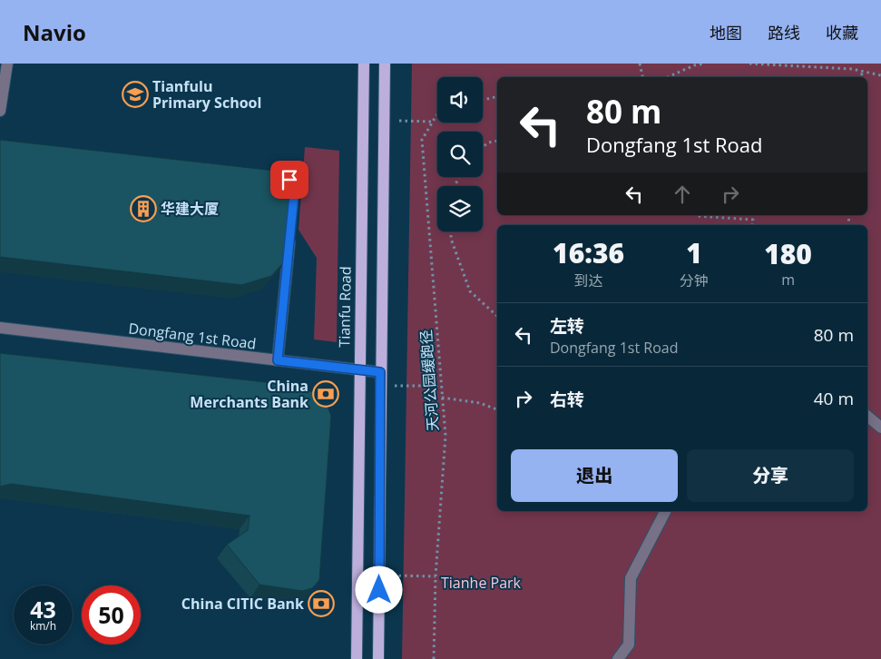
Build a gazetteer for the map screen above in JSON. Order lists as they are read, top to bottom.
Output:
{
  "streets": {
    "main road": ["Tianfu Road"],
    "street": ["Dongfang 1st Road"],
    "path": ["天河公园缓跑径"]
  },
  "crossings": [
    ["Tianfu Road", "Dongfang 1st Road"]
  ],
  "parks": ["Tianhe Park"],
  "places": {
    "school or university": ["Tianfulu Primary School"],
    "building": ["华建大厦"],
    "bank": ["China Merchants Bank", "China CITIC Bank"]
  },
  "page": {
    "header": "Navio",
    "nav": ["地图", "路线", "收藏"],
    "turn": ["80 m", "Dongfang 1st Road"],
    "eta": [
      "16:36",
      "到达",
      "1",
      "分钟",
      "180",
      "m"
    ],
    "list": [
      {
        "name": "左转",
        "note": "Dongfang 1st Road",
        "value": "80 m"
      },
      {
        "name": "右转",
        "value": "40 m"
      }
    ],
    "buttons": ["退出", "分享"],
    "speed": "43 km/h",
    "limit": "50"
  }
}
